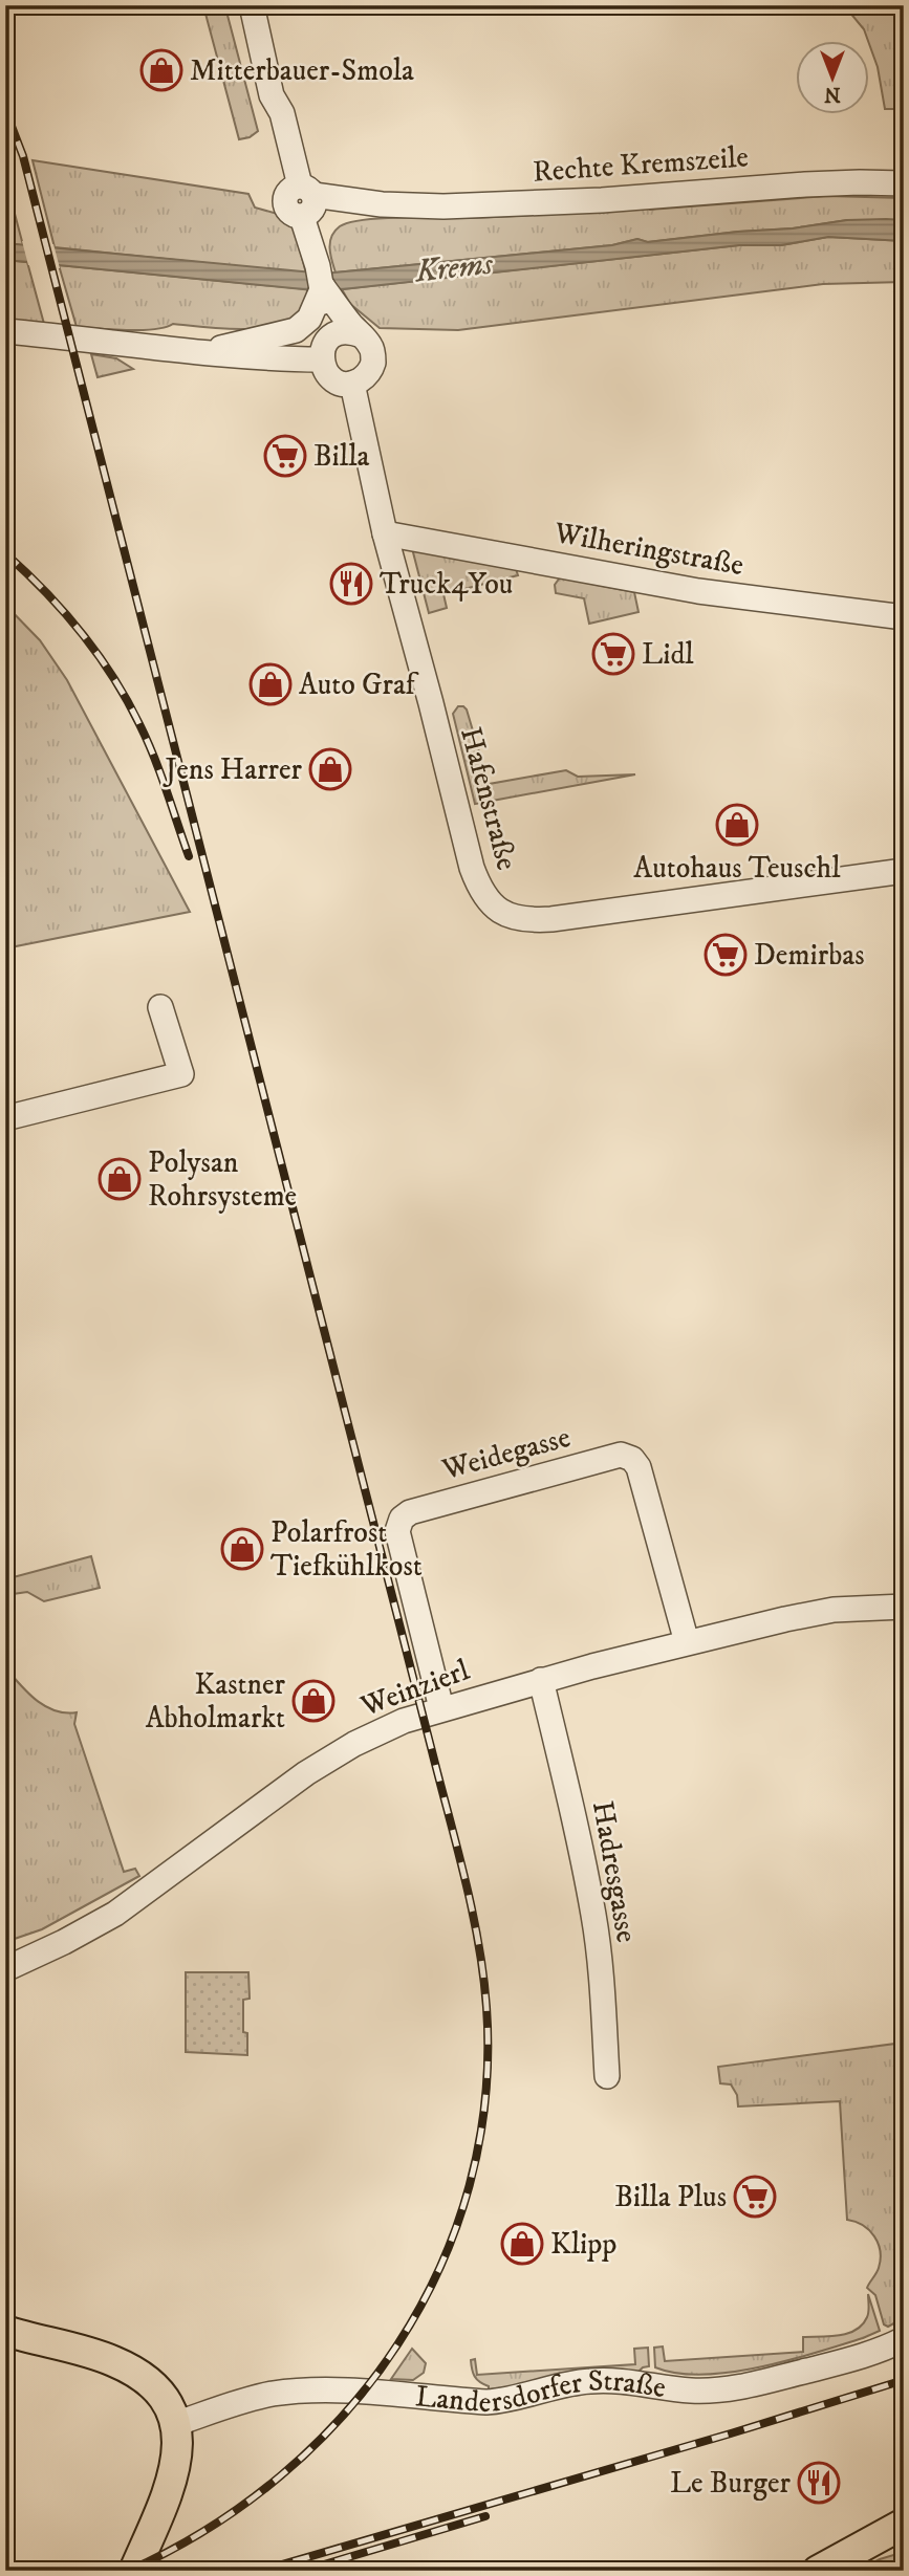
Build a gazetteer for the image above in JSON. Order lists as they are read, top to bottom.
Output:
{
  "streets": {
    "street": [
      "Rechte Kremszeile",
      "Wilheringstraße",
      "Hafenstraße",
      "Weidegasse",
      "Weinzierl",
      "Hadresgasse",
      "Landersdorfer Straße"
    ]
  },
  "crossings": [
    ["Wilheringstraße", "Hafenstraße"],
    ["Weidegasse", "Weinzierl"],
    ["Weinzierl", "Hadresgasse"]
  ],
  "water": ["Krems"],
  "places": {
    "shop": [
      "Mitterbauer-Smola",
      "Auto Graf",
      "Jens Harrer",
      "Autohaus Teuschl",
      "Polysan Rohrsysteme",
      "Polarfrost Tiefkühlkost",
      "Kastner Abholmarkt",
      "Klipp"
    ],
    "supermarket": [
      "Billa",
      "Lidl",
      "Demirbas",
      "Billa Plus"
    ],
    "restaurant": ["Truck4You", "Le Burger"]
  },
  "north": "bottom"
}
